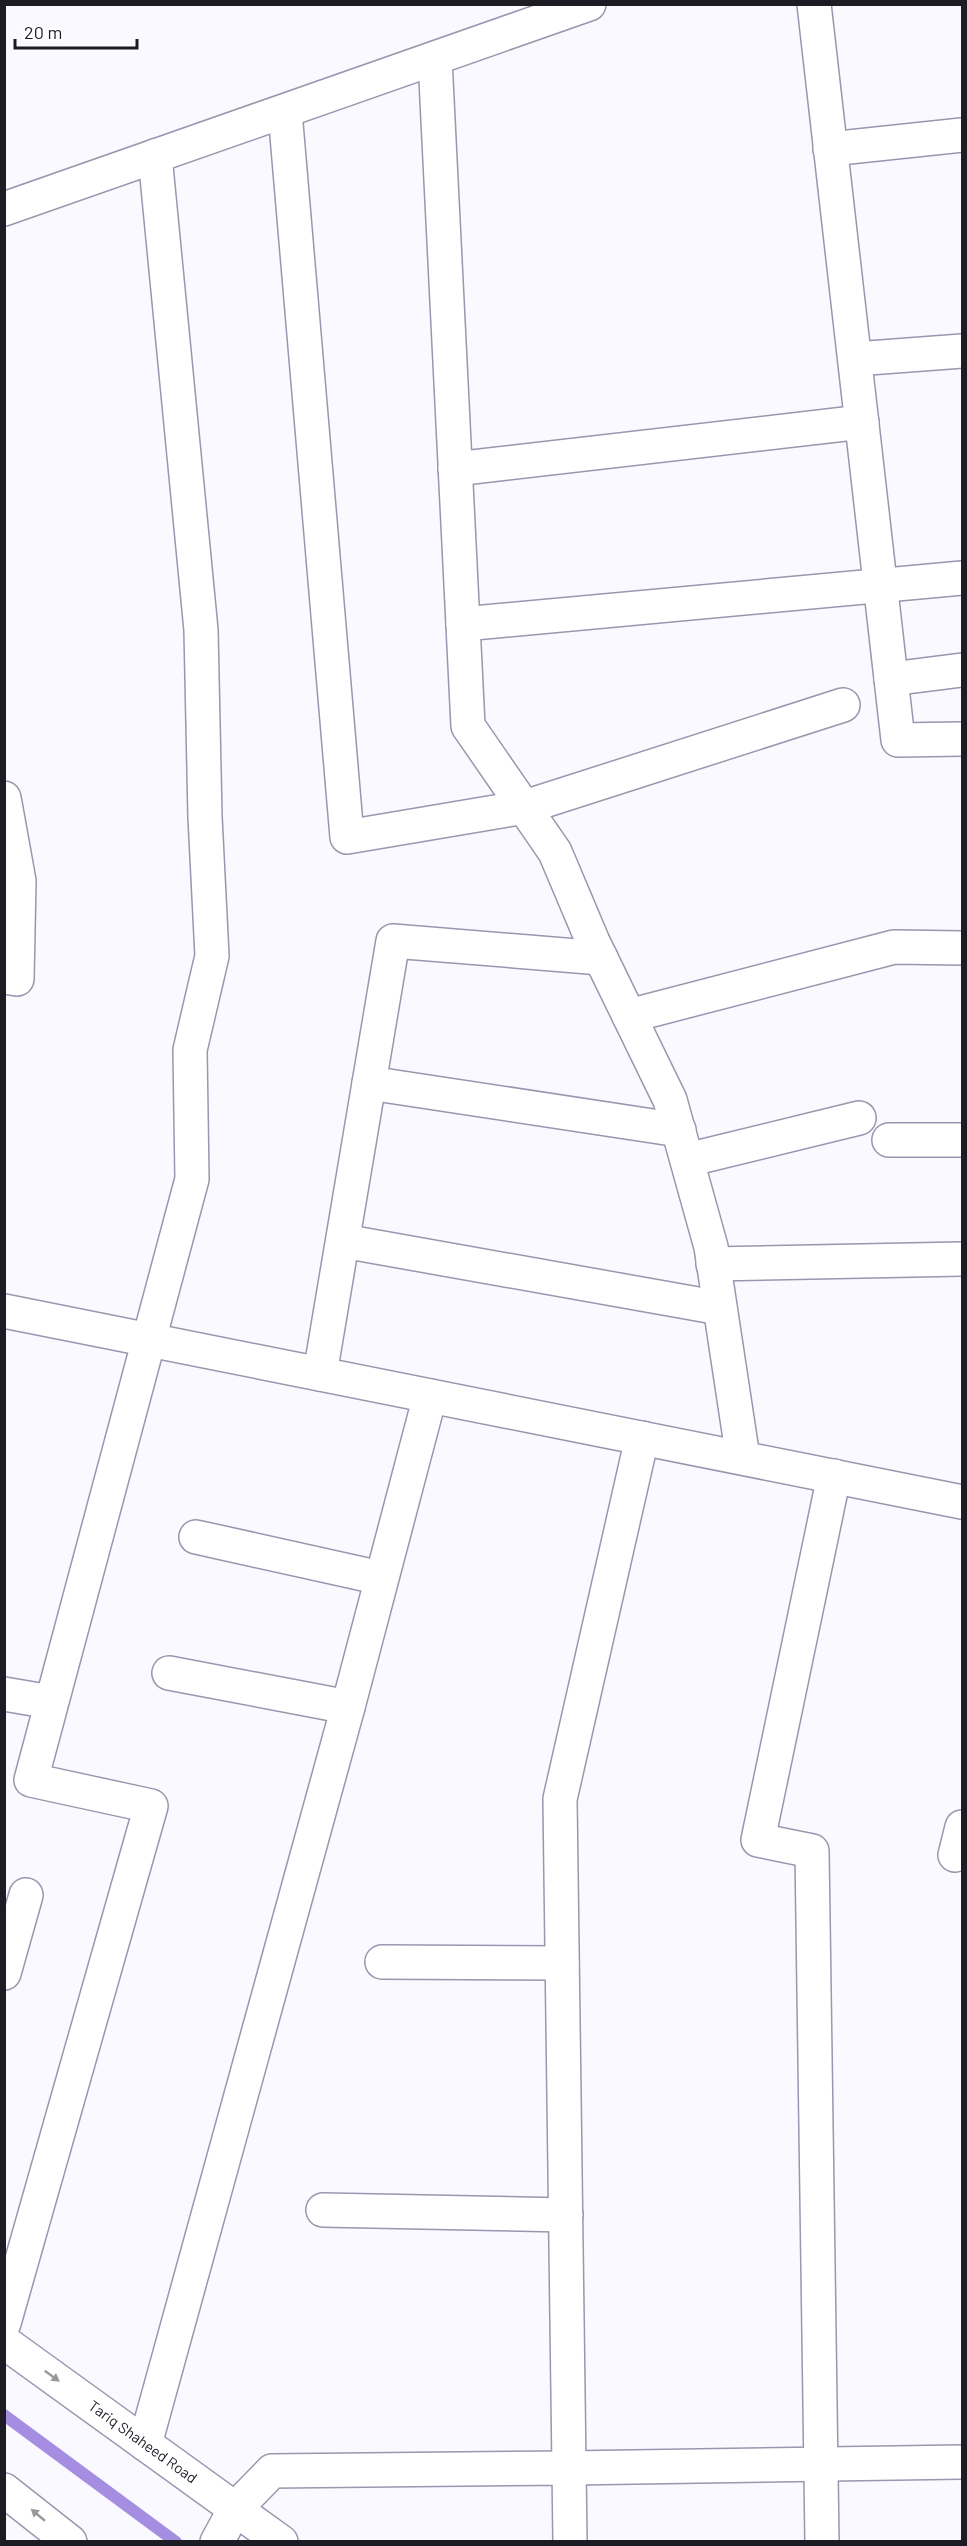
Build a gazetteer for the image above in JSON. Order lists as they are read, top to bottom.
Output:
{
  "streets": {
    "street": ["Tariq Shaheed Road"]
  },
  "scale_bar": "20 m"
}
